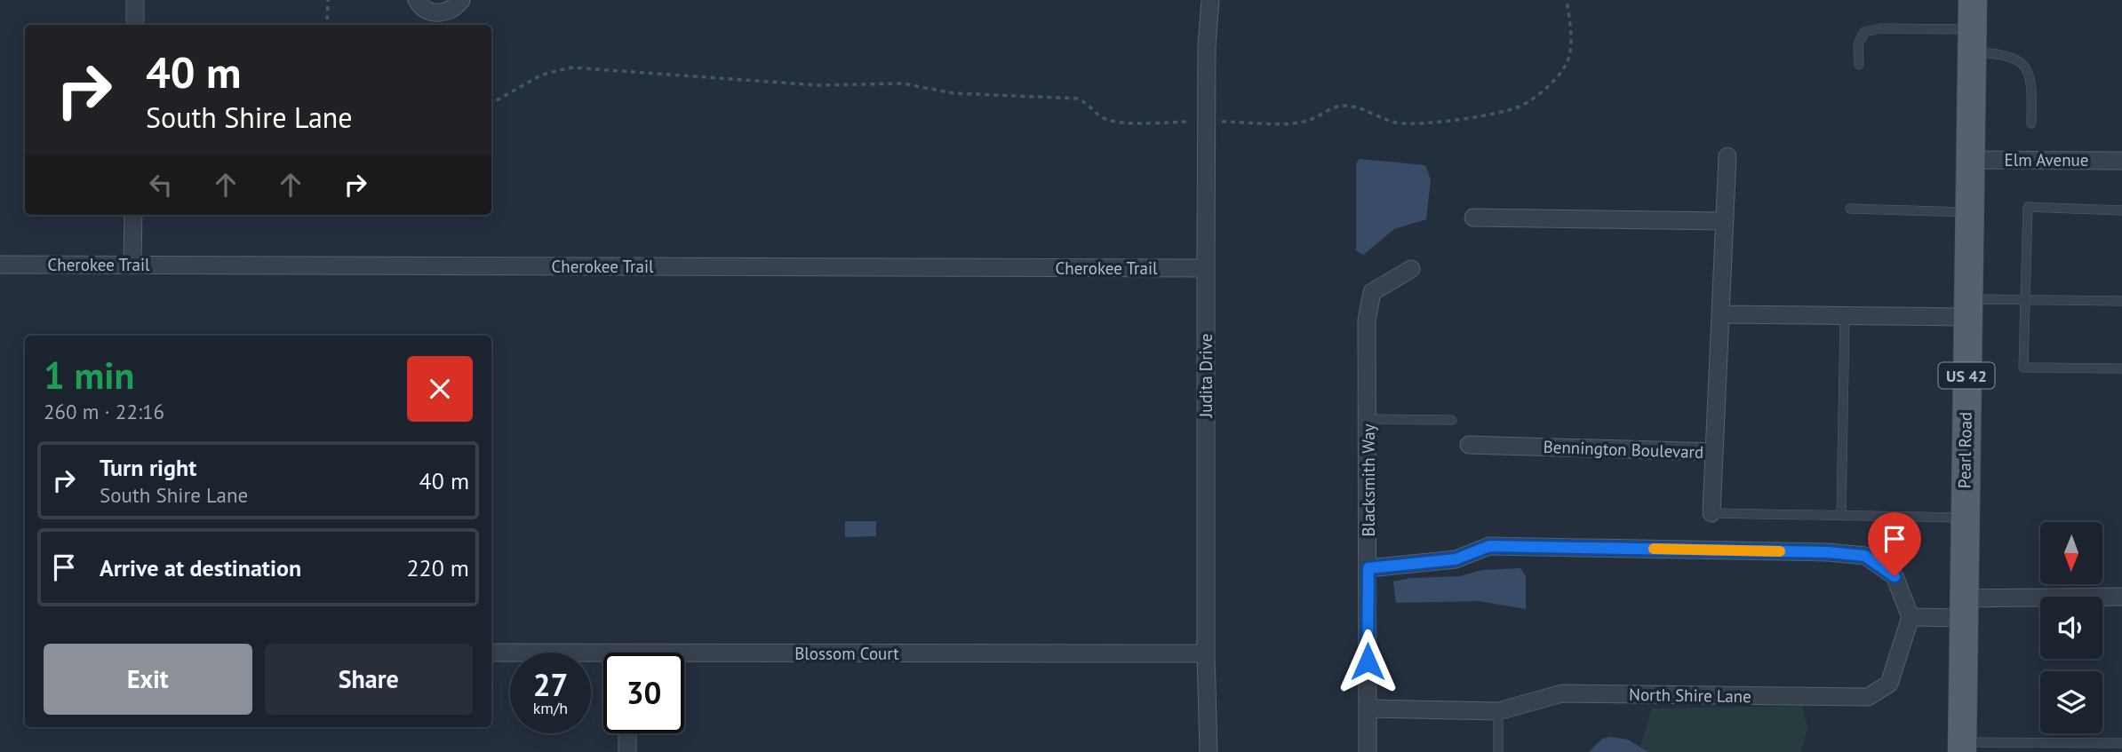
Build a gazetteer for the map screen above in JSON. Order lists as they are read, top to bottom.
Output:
{
  "streets": {
    "main road": ["US 42", "Pearl Road"],
    "street": [
      "Elm Avenue",
      "Cherokee Trail",
      "Judita Drive",
      "Bennington Boulevard",
      "Blacksmith Way",
      "Blossom Court",
      "North Shire Lane"
    ]
  },
  "crossings": [
    ["Elm Avenue", "Pearl Road"],
    ["Cherokee Trail", "Judita Drive"],
    ["Judita Drive", "Blossom Court"],
    ["Blacksmith Way", "North Shire Lane"]
  ],
  "north": "bottom",
  "page": {
    "turn": ["40 m", "South Shire Lane"],
    "heading": ["1 min", "260 m · 22:16"],
    "list": [
      {
        "name": "Turn right",
        "note": "South Shire Lane",
        "value": "40 m"
      },
      {
        "name": "Arrive at destination",
        "value": "220 m"
      }
    ],
    "buttons": ["Exit", "Share"],
    "speed": "27 km/h",
    "limit": "30"
  }
}
